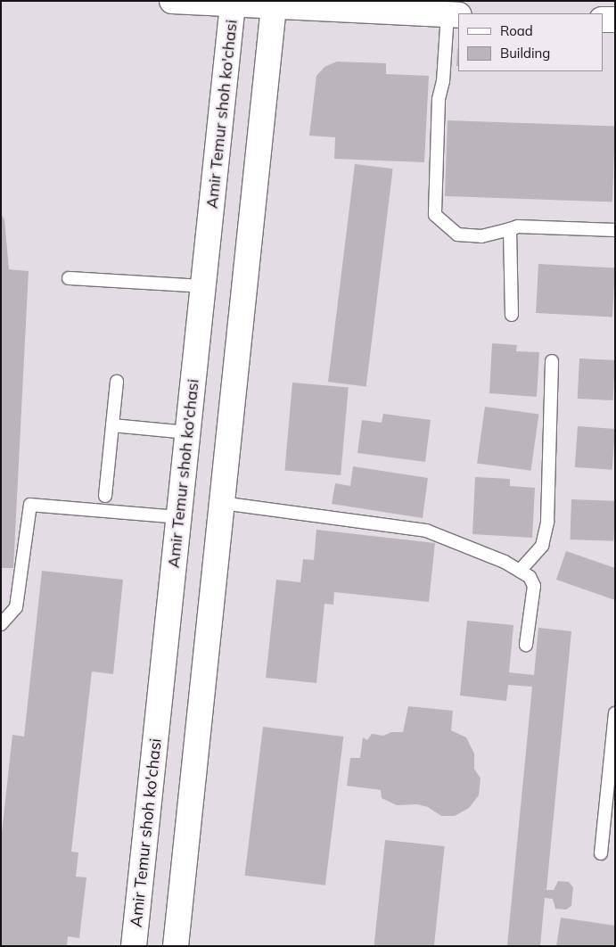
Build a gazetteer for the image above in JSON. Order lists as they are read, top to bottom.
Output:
{
  "streets": {
    "main road": ["Amir Temur shoh ko'chasi"]
  },
  "legend": ["Road", "Building"]
}
